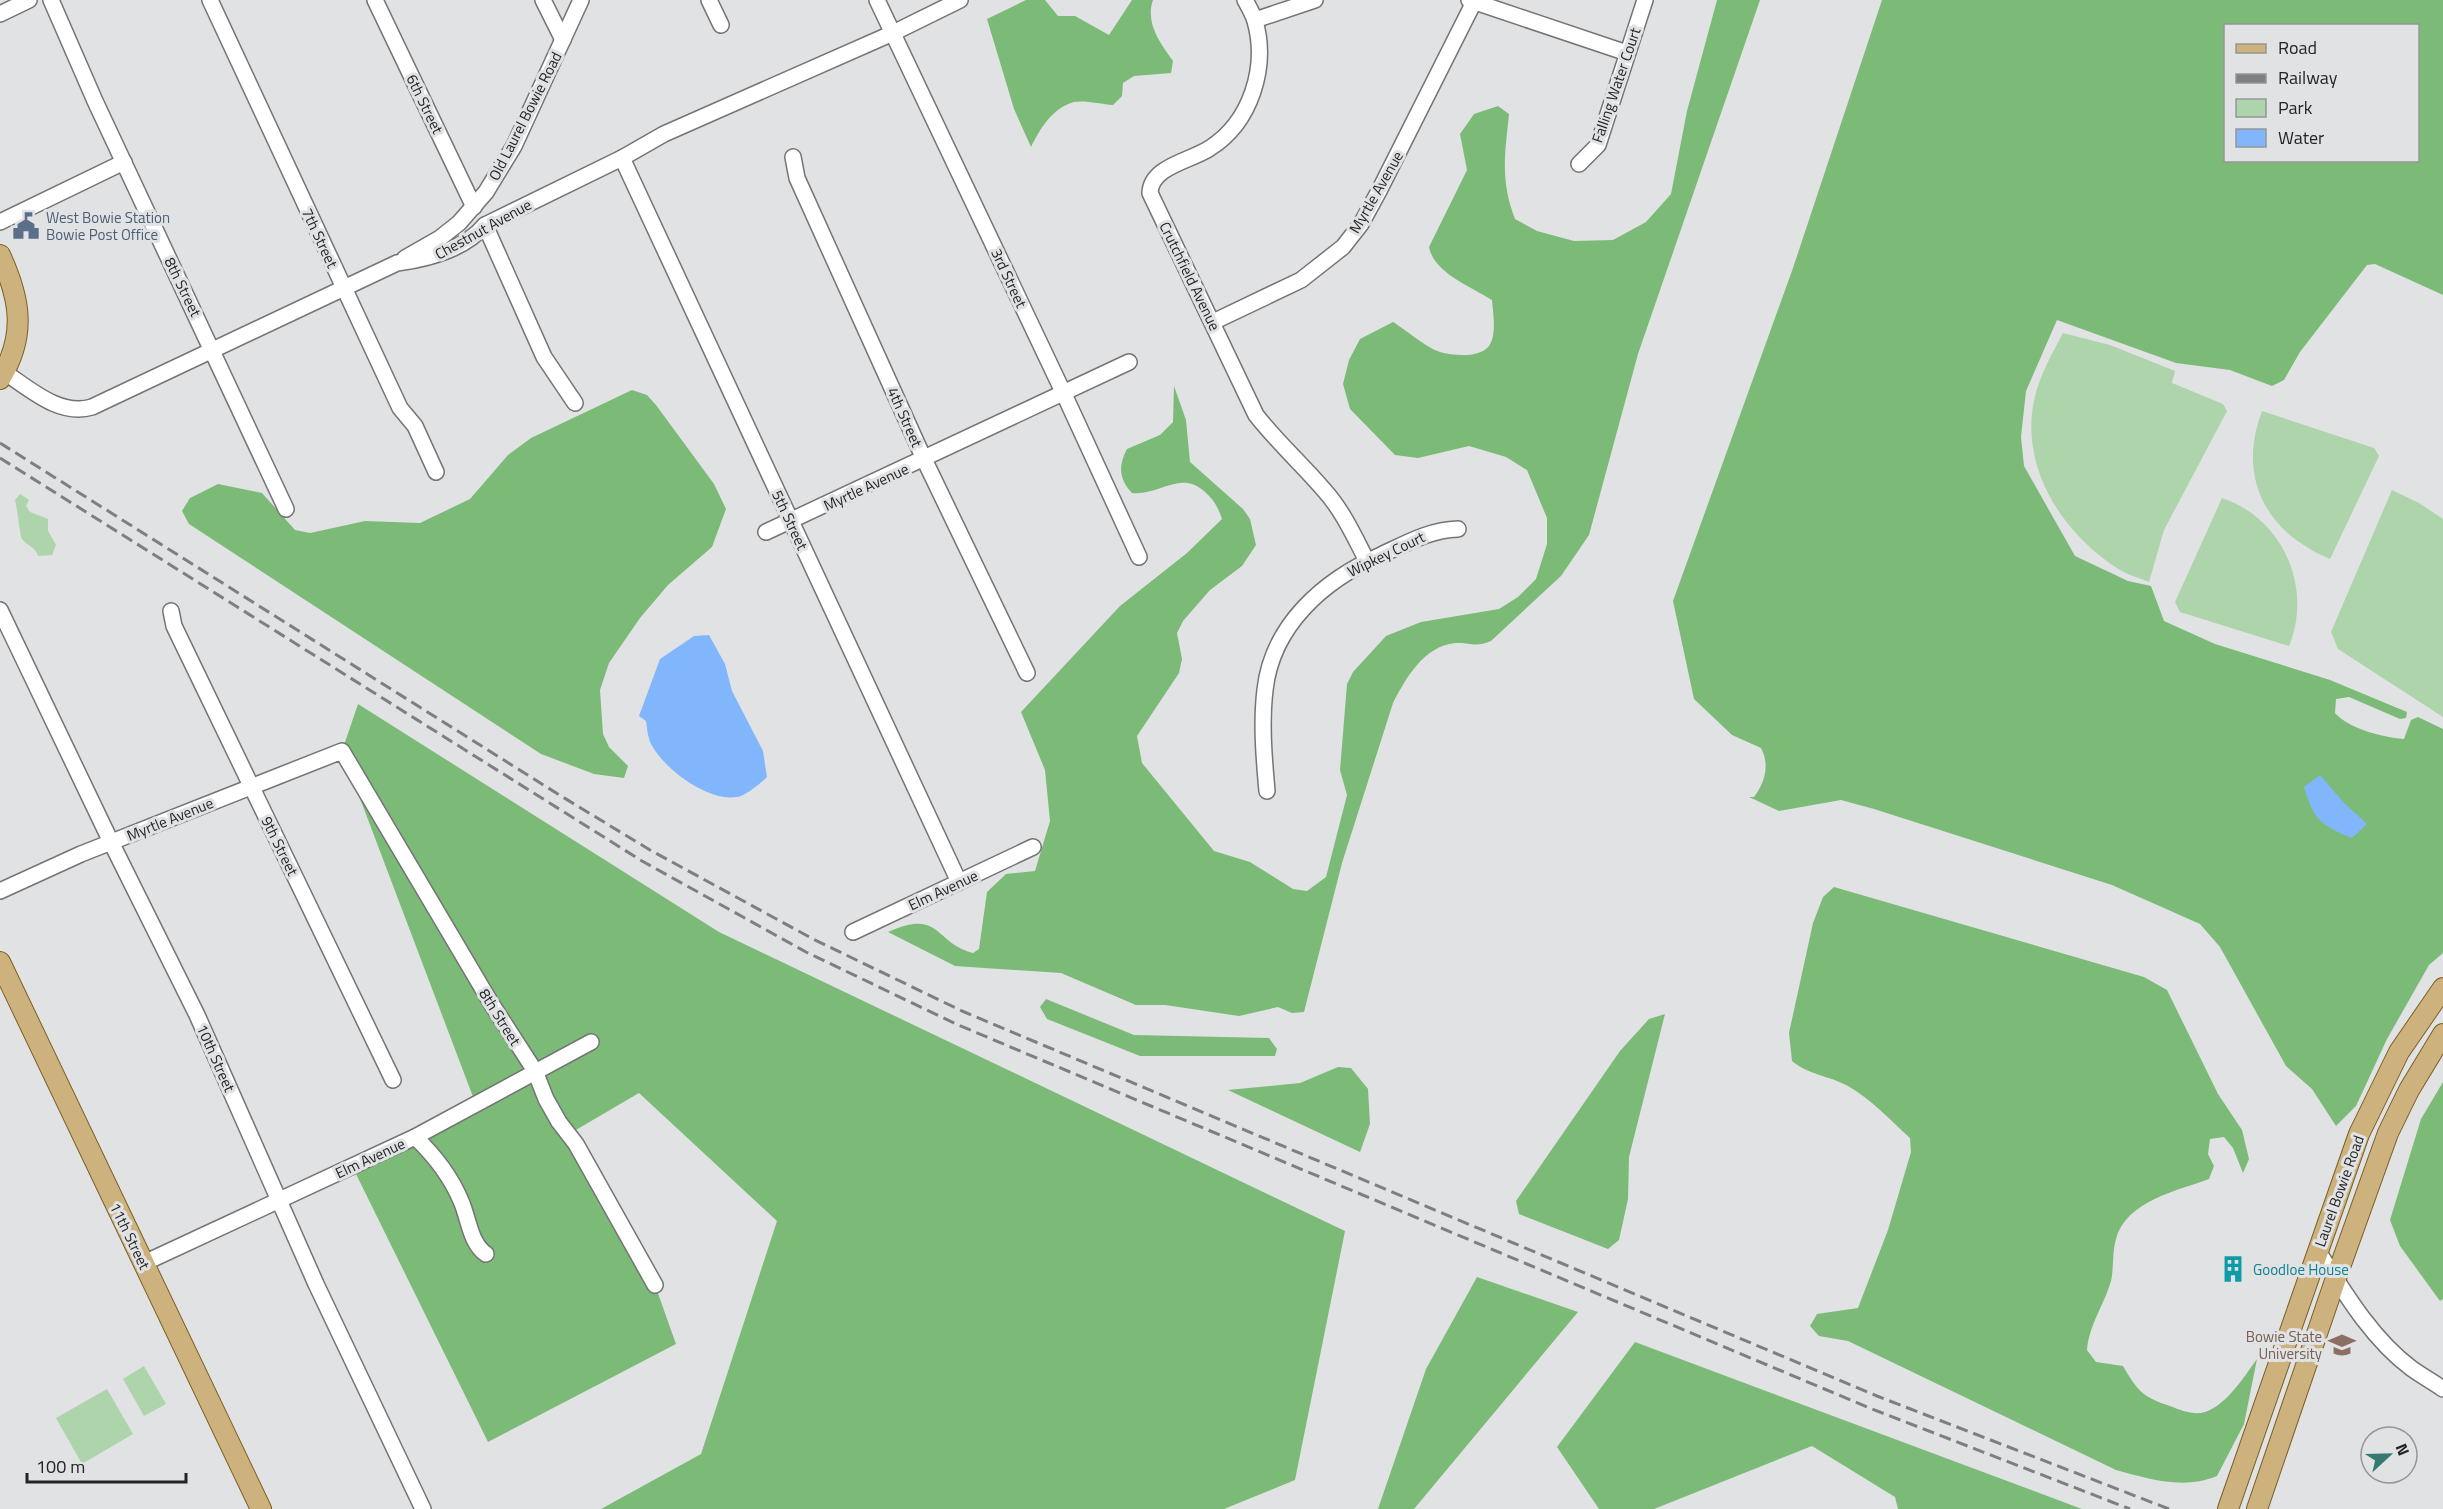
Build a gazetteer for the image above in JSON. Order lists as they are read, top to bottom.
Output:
{
  "streets": {
    "main road": ["Laurel Bowie Road", "11th Street"],
    "street": [
      "Falling Water Court",
      "6th Street",
      "Old Laurel Bowie Road",
      "Myrtle Avenue",
      "Chestnut Avenue",
      "7th Street",
      "Crutchfield Avenue",
      "3rd Street",
      "8th Street",
      "4th Street",
      "5th Street",
      "Wipkey Court",
      "9th Street",
      "Elm Avenue",
      "10th Street"
    ]
  },
  "crossings": [
    ["6th Street", "Old Laurel Bowie Road"],
    ["Old Laurel Bowie Road", "Chestnut Avenue"],
    ["Myrtle Avenue", "Crutchfield Avenue"],
    ["Myrtle Avenue", "3rd Street"],
    ["Myrtle Avenue", "8th Street"],
    ["Myrtle Avenue", "4th Street"],
    ["Myrtle Avenue", "5th Street"],
    ["Myrtle Avenue", "9th Street"],
    ["Myrtle Avenue", "10th Street"],
    ["Chestnut Avenue", "7th Street"],
    ["Chestnut Avenue", "3rd Street"],
    ["Chestnut Avenue", "8th Street"],
    ["Chestnut Avenue", "5th Street"],
    ["Crutchfield Avenue", "Wipkey Court"],
    ["8th Street", "Elm Avenue"],
    ["5th Street", "Elm Avenue"],
    ["Elm Avenue", "10th Street"],
    ["Elm Avenue", "11th Street"]
  ],
  "places": {
    "public building": ["West Bowie Station Bowie Post Office"],
    "building": ["Goodloe House"],
    "school or university": ["Bowie State University"]
  },
  "legend": [
    "Road",
    "Railway",
    "Park",
    "Water"
  ],
  "scale_bar": "100 m",
  "north": "right"
}
